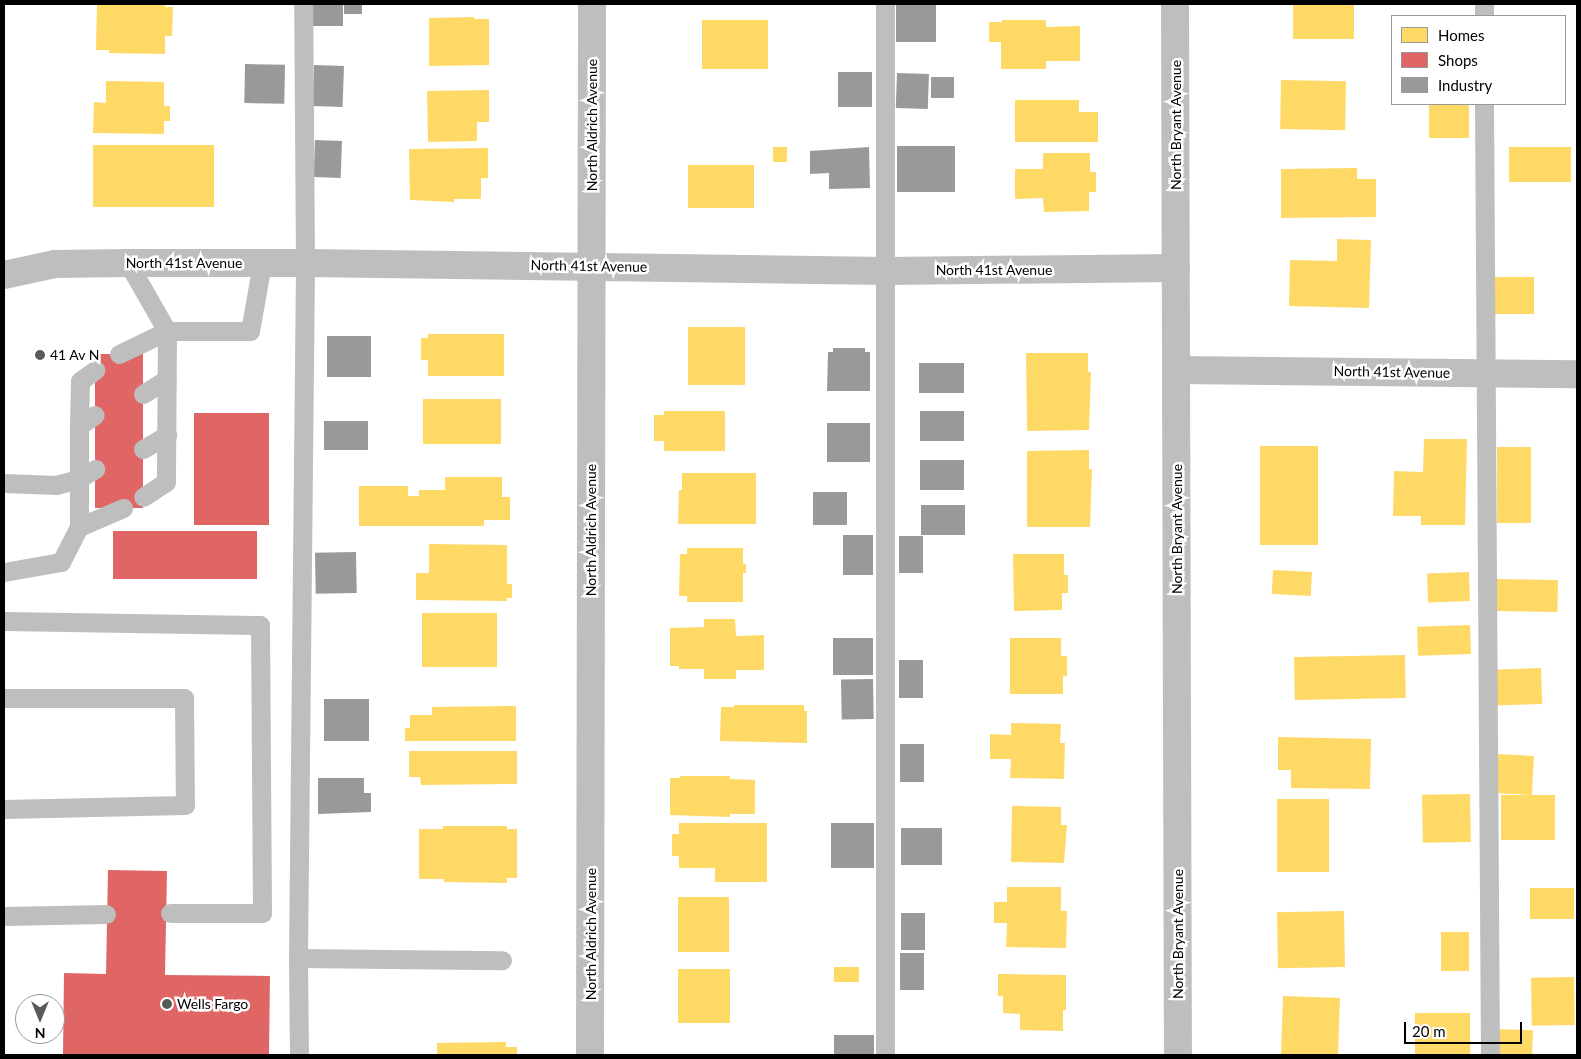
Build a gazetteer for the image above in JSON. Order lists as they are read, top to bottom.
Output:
{
  "streets": {
    "street": ["North Aldrich Avenue", "North Bryant Avenue", "North 41st Avenue"]
  },
  "crossings": [
    ["North Aldrich Avenue", "North 41st Avenue"],
    ["North Bryant Avenue", "North 41st Avenue"]
  ],
  "places": ["41 Av N", "Wells Fargo"],
  "legend": ["Homes", "Shops", "Industry"],
  "scale_bar": "20 m",
  "north": "bottom"
}
